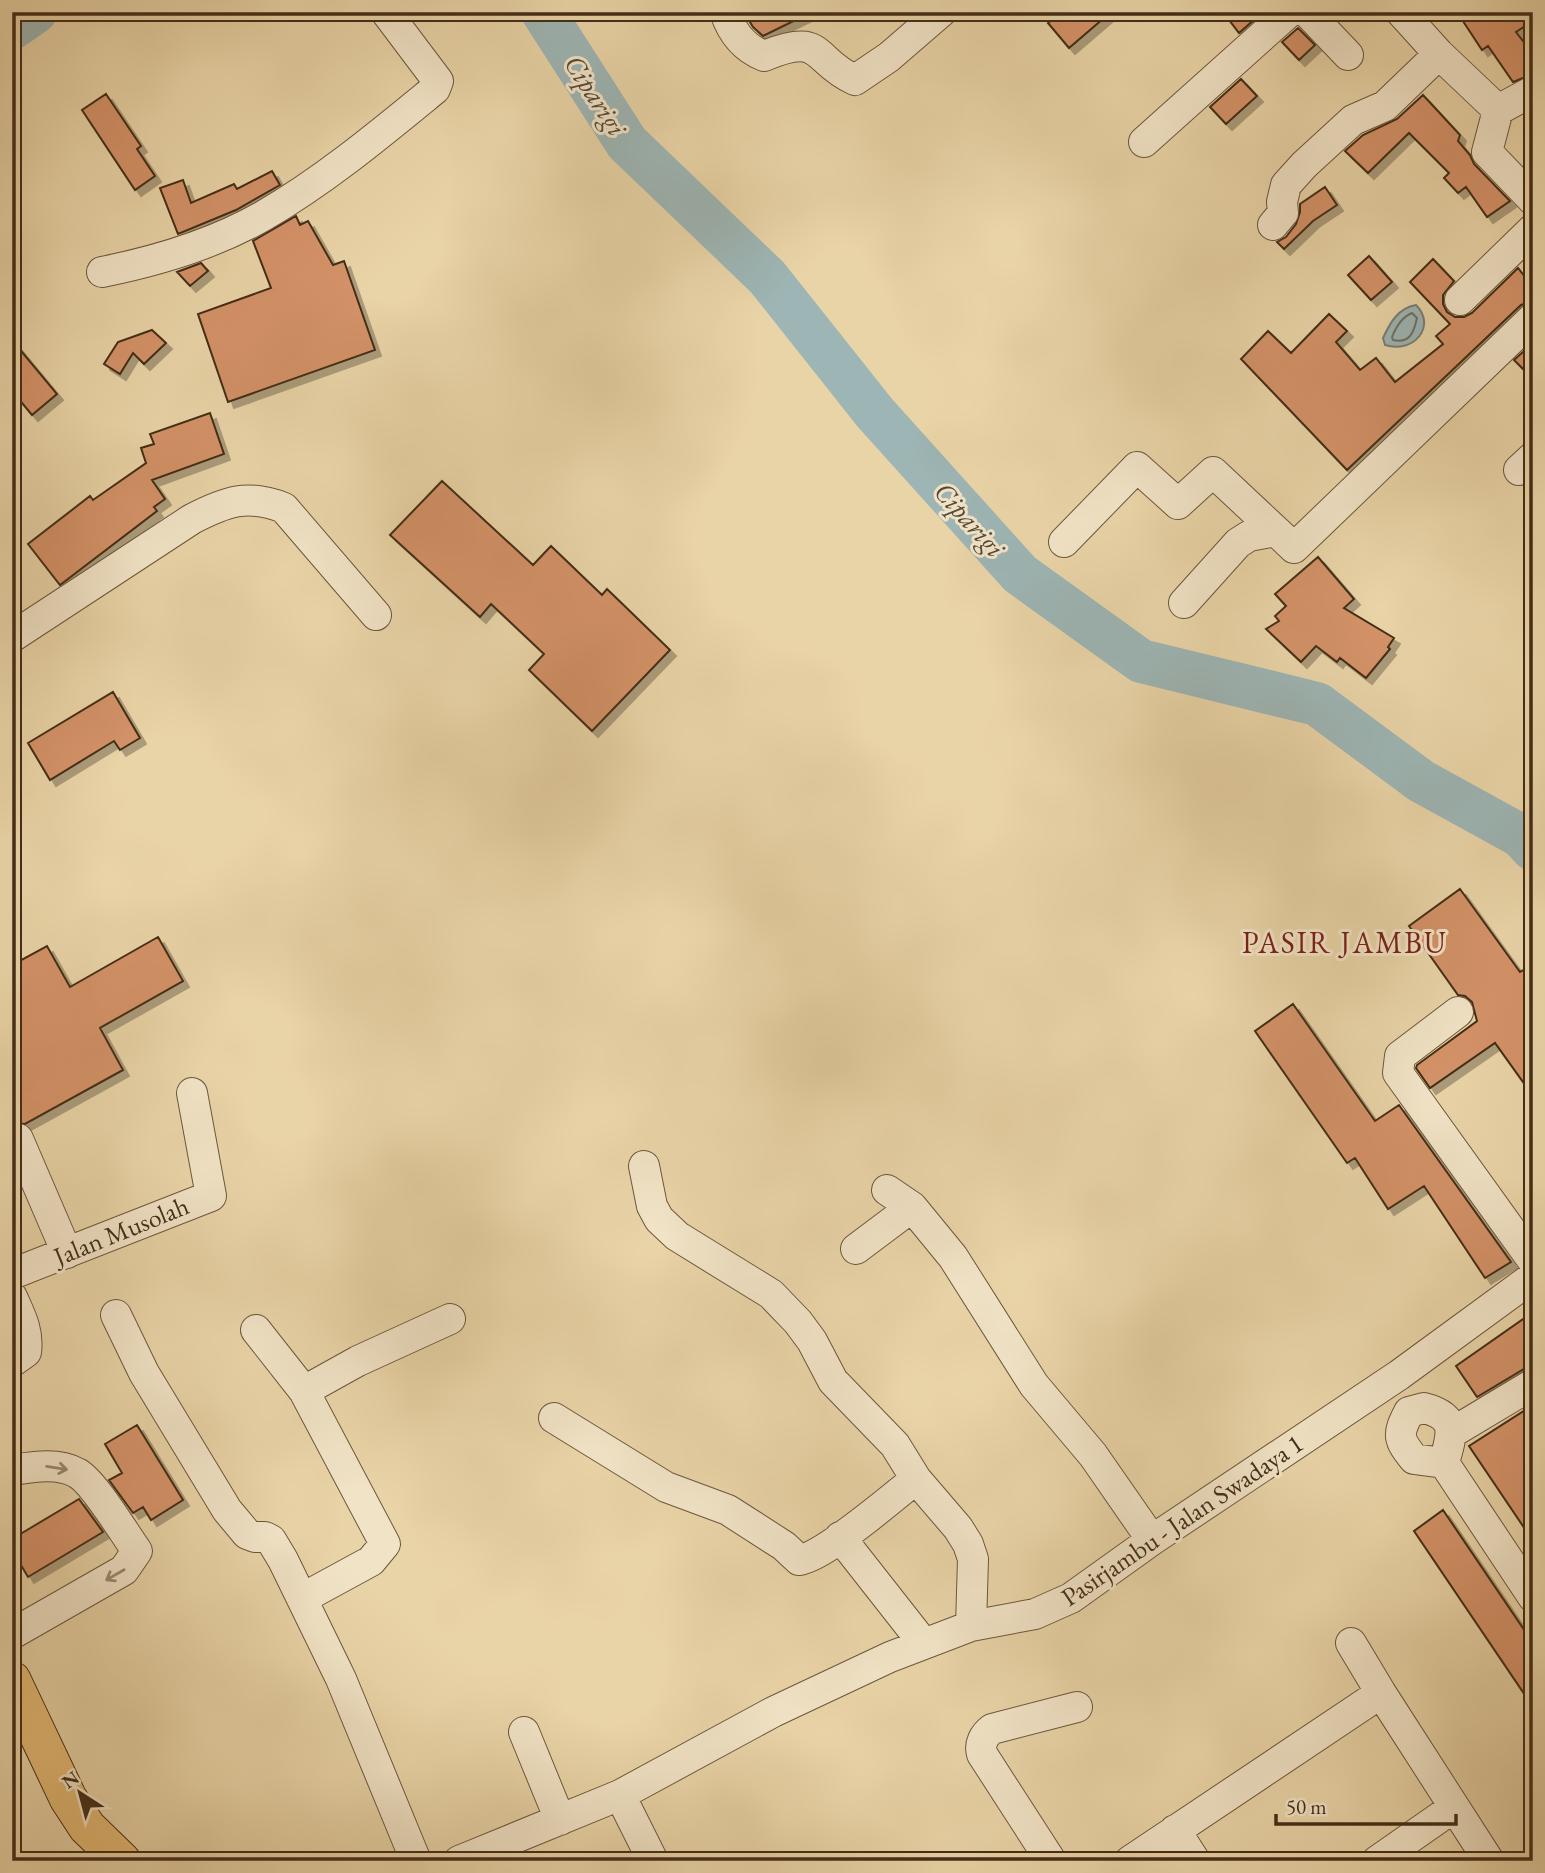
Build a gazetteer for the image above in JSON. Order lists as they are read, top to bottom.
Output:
{
  "streets": {
    "street": ["Jalan Musolah", "Pasirjambu - Jalan Swadaya 1"]
  },
  "districts": ["PASIR JAMBU"],
  "water": ["Ciparigi"],
  "scale_bar": "50 m",
  "north": "top left"
}
